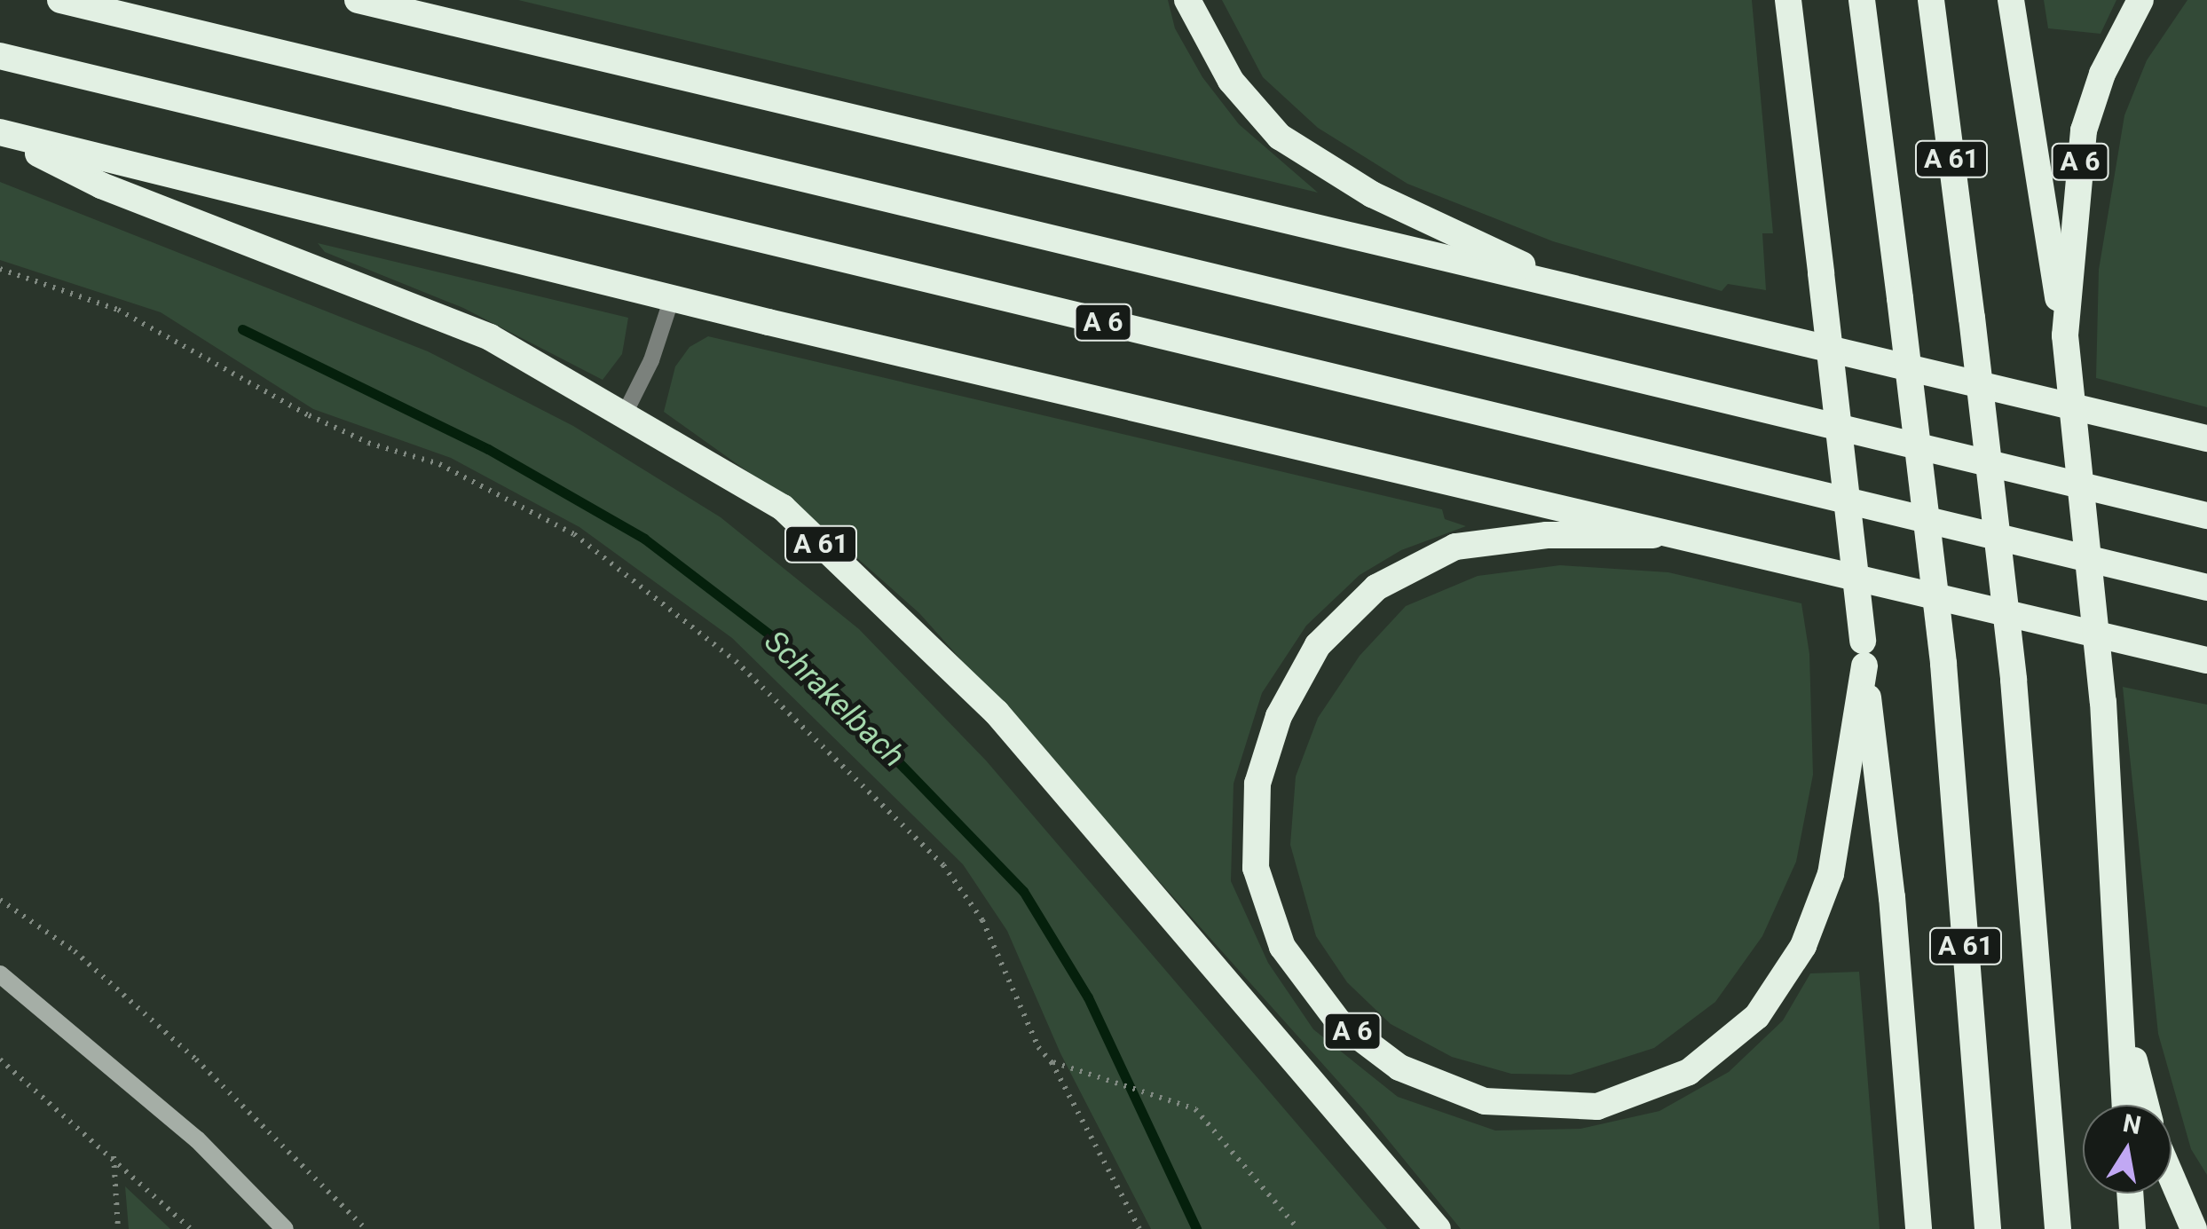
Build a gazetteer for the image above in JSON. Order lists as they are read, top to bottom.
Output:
{
  "streets": {
    "highway": ["A 61", "A 6"]
  },
  "crossings": [
    ["A 61", "A 6"]
  ],
  "water": ["Schrakelbach"],
  "north": "top"
}
